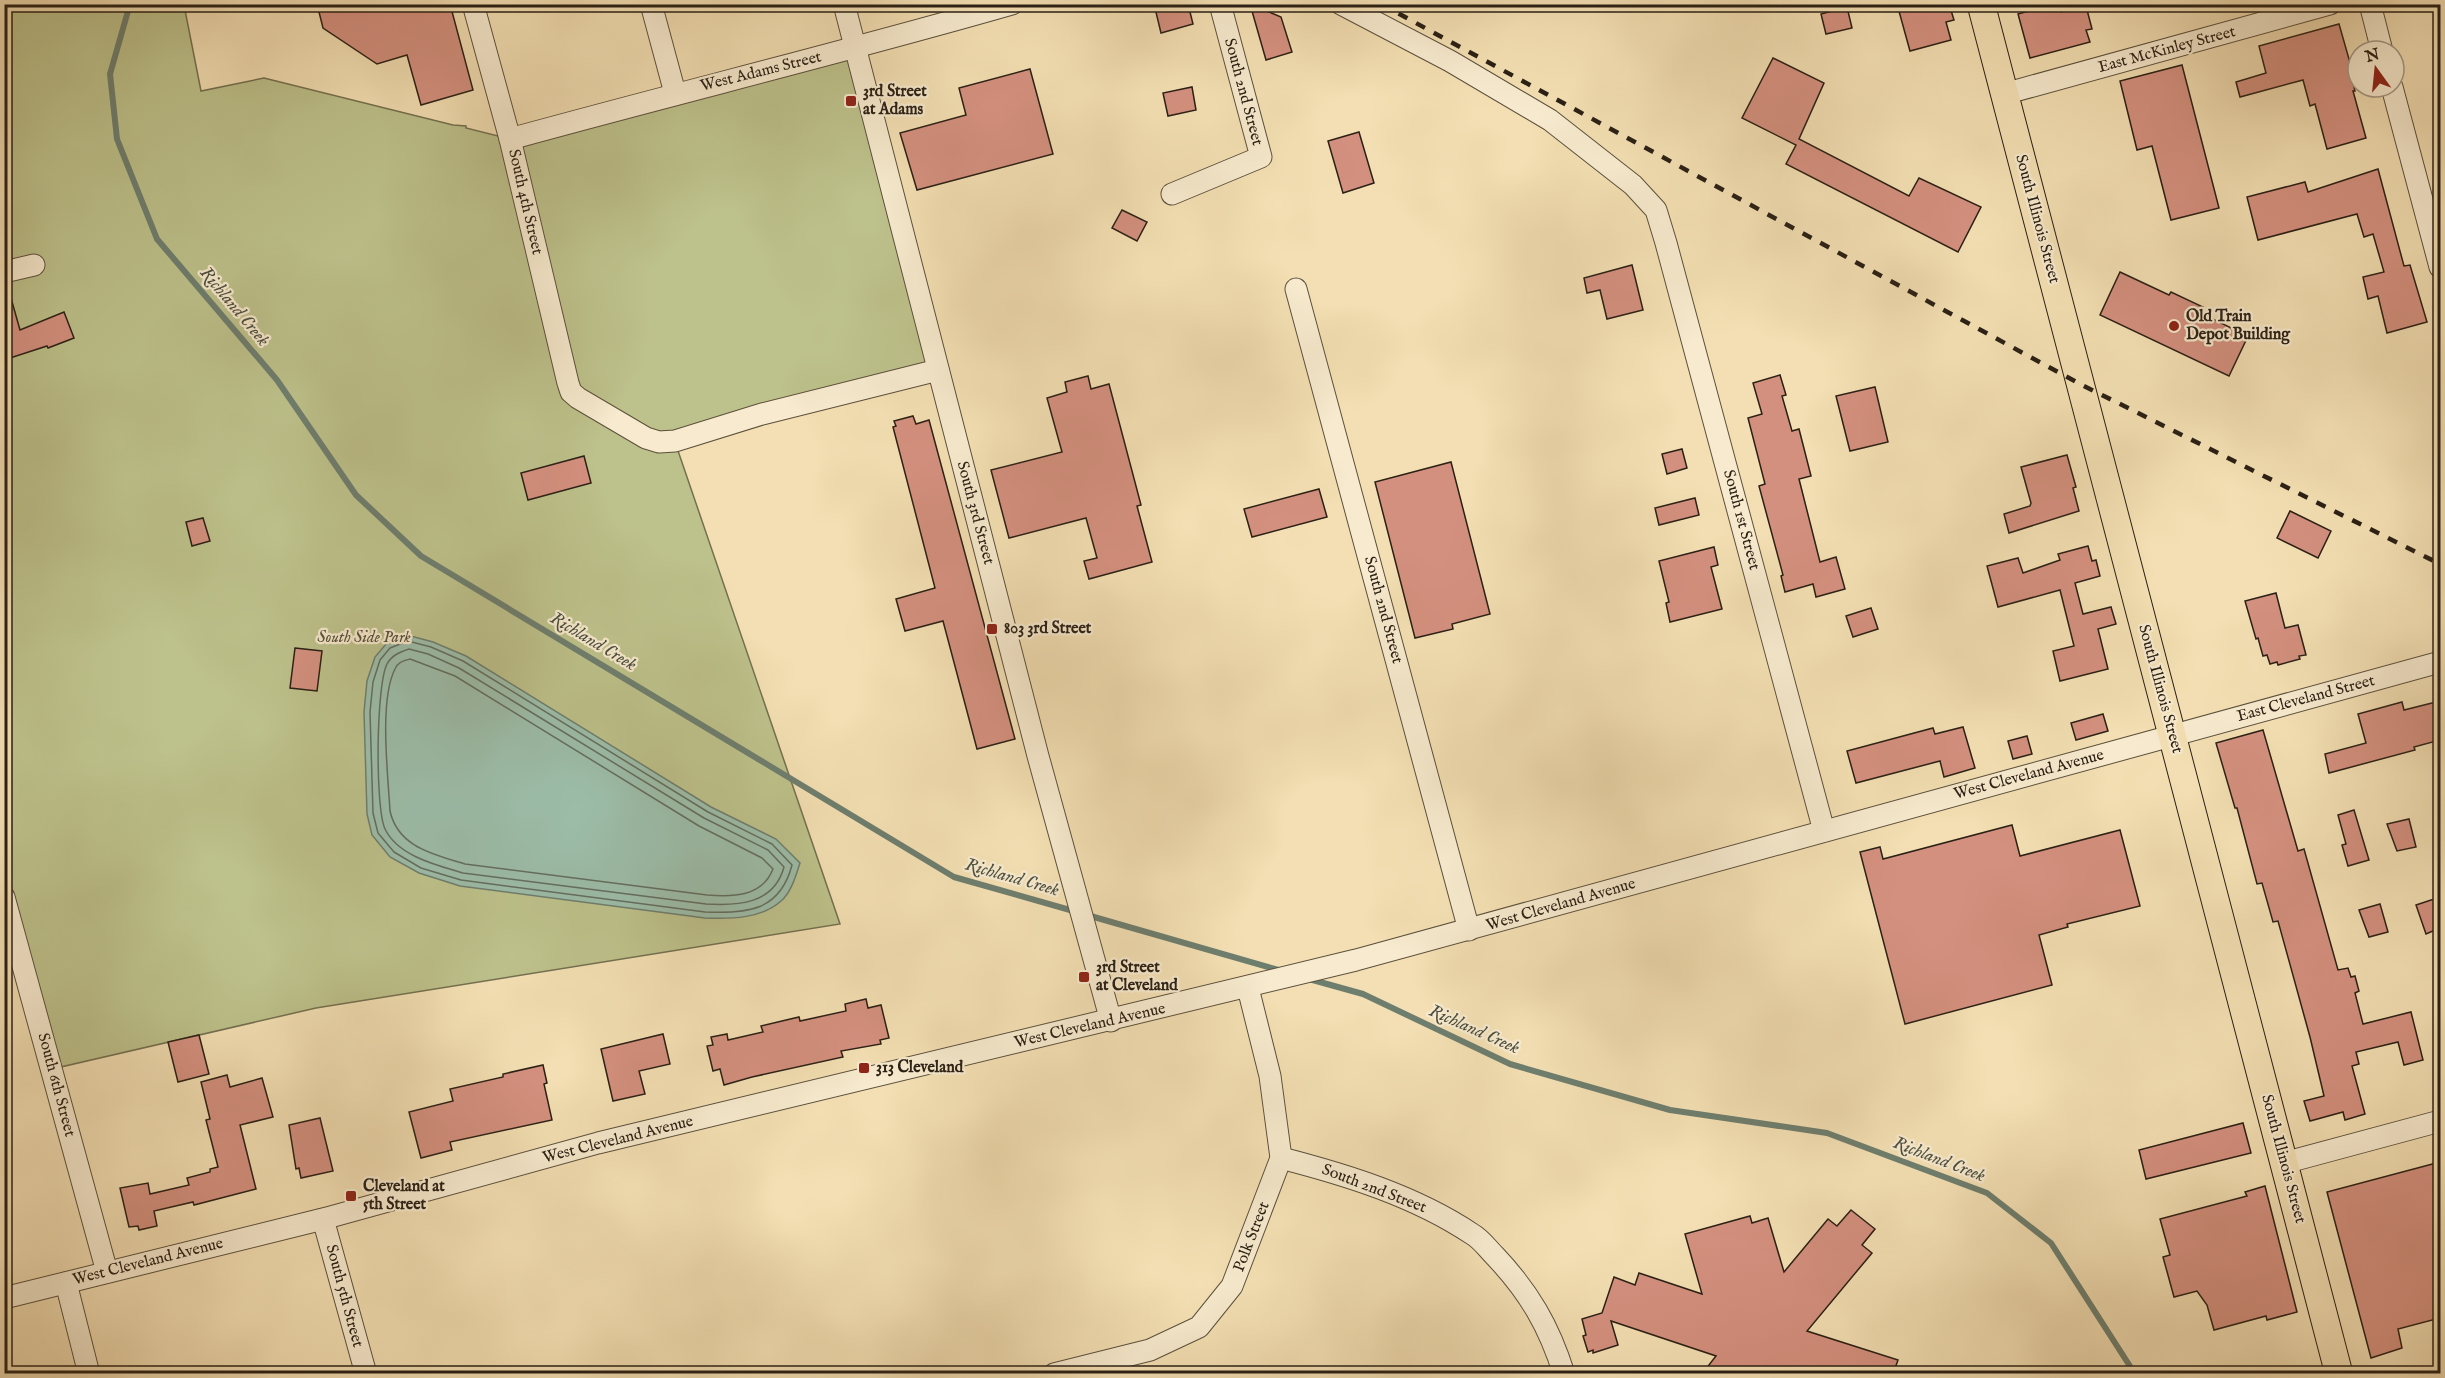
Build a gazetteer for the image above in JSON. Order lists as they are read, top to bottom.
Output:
{
  "streets": {
    "main road": ["South Illinois Street"],
    "street": [
      "East McKinley Street",
      "West Adams Street",
      "South 2nd Street",
      "South 4th Street",
      "South 3rd Street",
      "South 1st Street",
      "East Cleveland Street",
      "West Cleveland Avenue",
      "South 6th Street",
      "Polk Street",
      "South 5th Street"
    ]
  },
  "crossings": [
    ["East McKinley Street", "South Illinois Street"],
    ["West Adams Street", "South 4th Street"],
    ["West Adams Street", "South 3rd Street"],
    ["South 2nd Street", "West Cleveland Avenue"],
    ["South 2nd Street", "Polk Street"],
    ["South 4th Street", "South 3rd Street"],
    ["South Illinois Street", "East Cleveland Street"],
    ["South Illinois Street", "West Cleveland Avenue"],
    ["South 3rd Street", "West Cleveland Avenue"],
    ["South 1st Street", "West Cleveland Avenue"],
    ["East Cleveland Street", "West Cleveland Avenue"],
    ["West Cleveland Avenue", "South 6th Street"],
    ["West Cleveland Avenue", "Polk Street"],
    ["West Cleveland Avenue", "South 5th Street"]
  ],
  "water": ["Richland Creek"],
  "parks": ["South Side Park"],
  "places": {
    "transit": [
      "3rd Street at Adams",
      "803 3rd Street",
      "3rd Street at Cleveland",
      "313 Cleveland",
      "Cleveland at 5th Street"
    ],
    "other": ["Old Train Depot Building"]
  },
  "north": "top"
}
